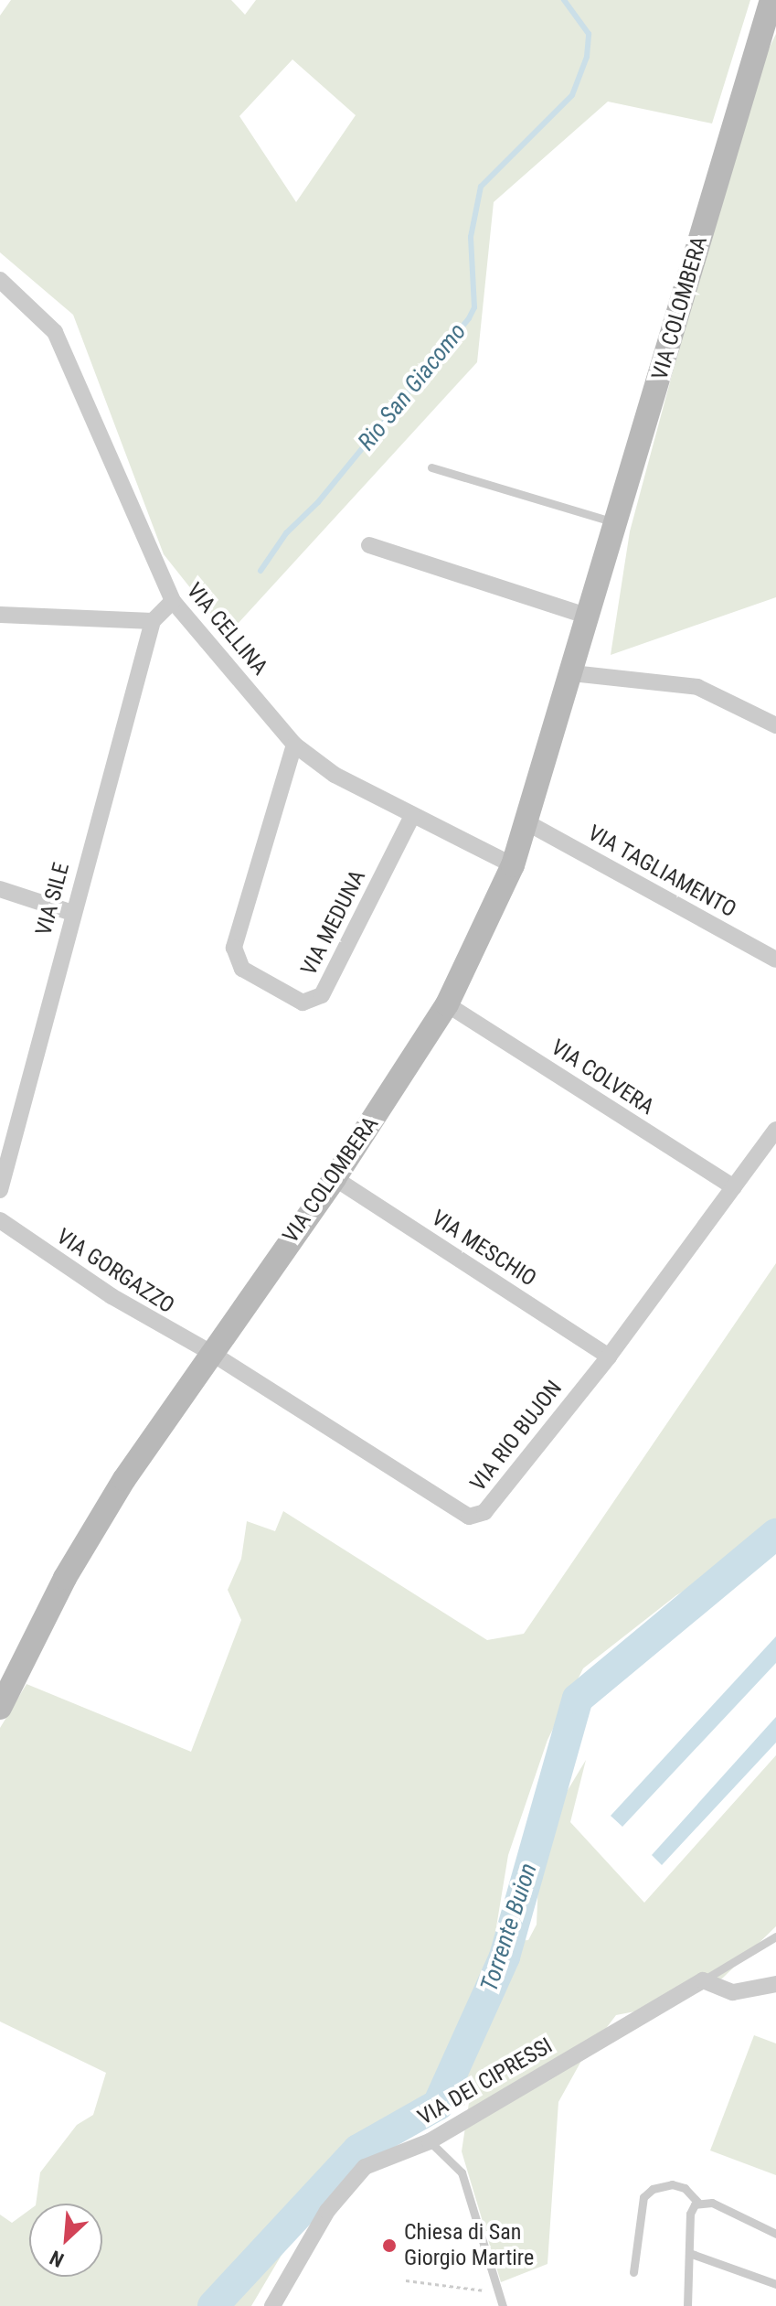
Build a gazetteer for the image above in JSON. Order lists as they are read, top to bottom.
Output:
{
  "streets": {
    "street": [
      "VIA COLOMBERA",
      "VIA CELLINA",
      "VIA TAGLIAMENTO",
      "VIA SILE",
      "VIA MEDUNA",
      "VIA COLVERA",
      "VIA MESCHIO",
      "VIA GORGAZZO",
      "VIA RIO BUJON",
      "VIA DEI CIPRESSI"
    ]
  },
  "crossings": [
    ["VIA COLOMBERA", "VIA CELLINA"],
    ["VIA COLOMBERA", "VIA TAGLIAMENTO"],
    ["VIA COLOMBERA", "VIA COLVERA"],
    ["VIA COLOMBERA", "VIA MESCHIO"],
    ["VIA COLOMBERA", "VIA GORGAZZO"],
    ["VIA COLOMBERA", "VIA RIO BUJON"],
    ["VIA CELLINA", "VIA MEDUNA"],
    ["VIA COLVERA", "VIA RIO BUJON"],
    ["VIA MESCHIO", "VIA RIO BUJON"],
    ["VIA GORGAZZO", "VIA RIO BUJON"]
  ],
  "water": ["Rio San Giacomo", "Torrente Buion"],
  "places": ["Chiesa di San Giorgio Martire"],
  "north": "bottom left"
}
